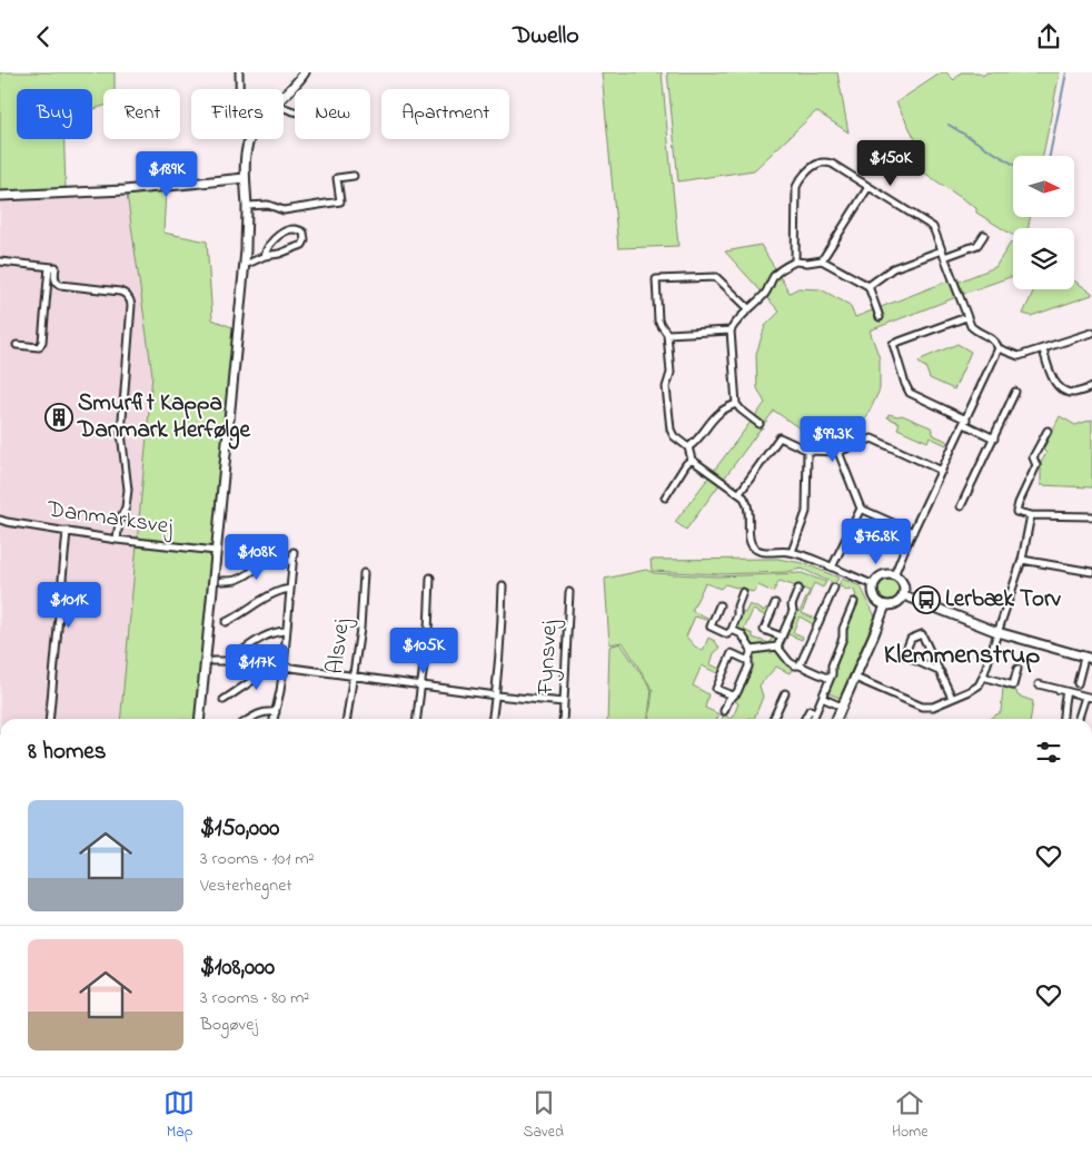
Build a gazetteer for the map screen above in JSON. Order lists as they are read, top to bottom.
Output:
{
  "streets": {
    "street": ["Danmarksvej", "Alsvej", "Fynsvej"]
  },
  "districts": ["Klemmenstrup"],
  "places": {
    "building": ["Smurfit Kappa Danmark Herfølge"],
    "bus stop": ["Lerbæk Torv"]
  },
  "north": "right",
  "page": {
    "header": "Dwello",
    "chip": [
      "Buy",
      "Rent",
      "Filters",
      "New",
      "Apartment"
    ],
    "price": [
      "$150K",
      "$189K",
      "$99.3K",
      "$76.8K",
      "$108K",
      "$101K",
      "$105K",
      "$117K"
    ],
    "heading": "8 homes",
    "list": [
      {
        "name": "$150,000",
        "note": "3 rooms · 101 m² · Vesterhegnet"
      },
      {
        "name": "$108,000",
        "note": "3 rooms · 80 m² · Bogøvej"
      }
    ],
    "tabs": ["Map", "Saved", "Home"]
  }
}
